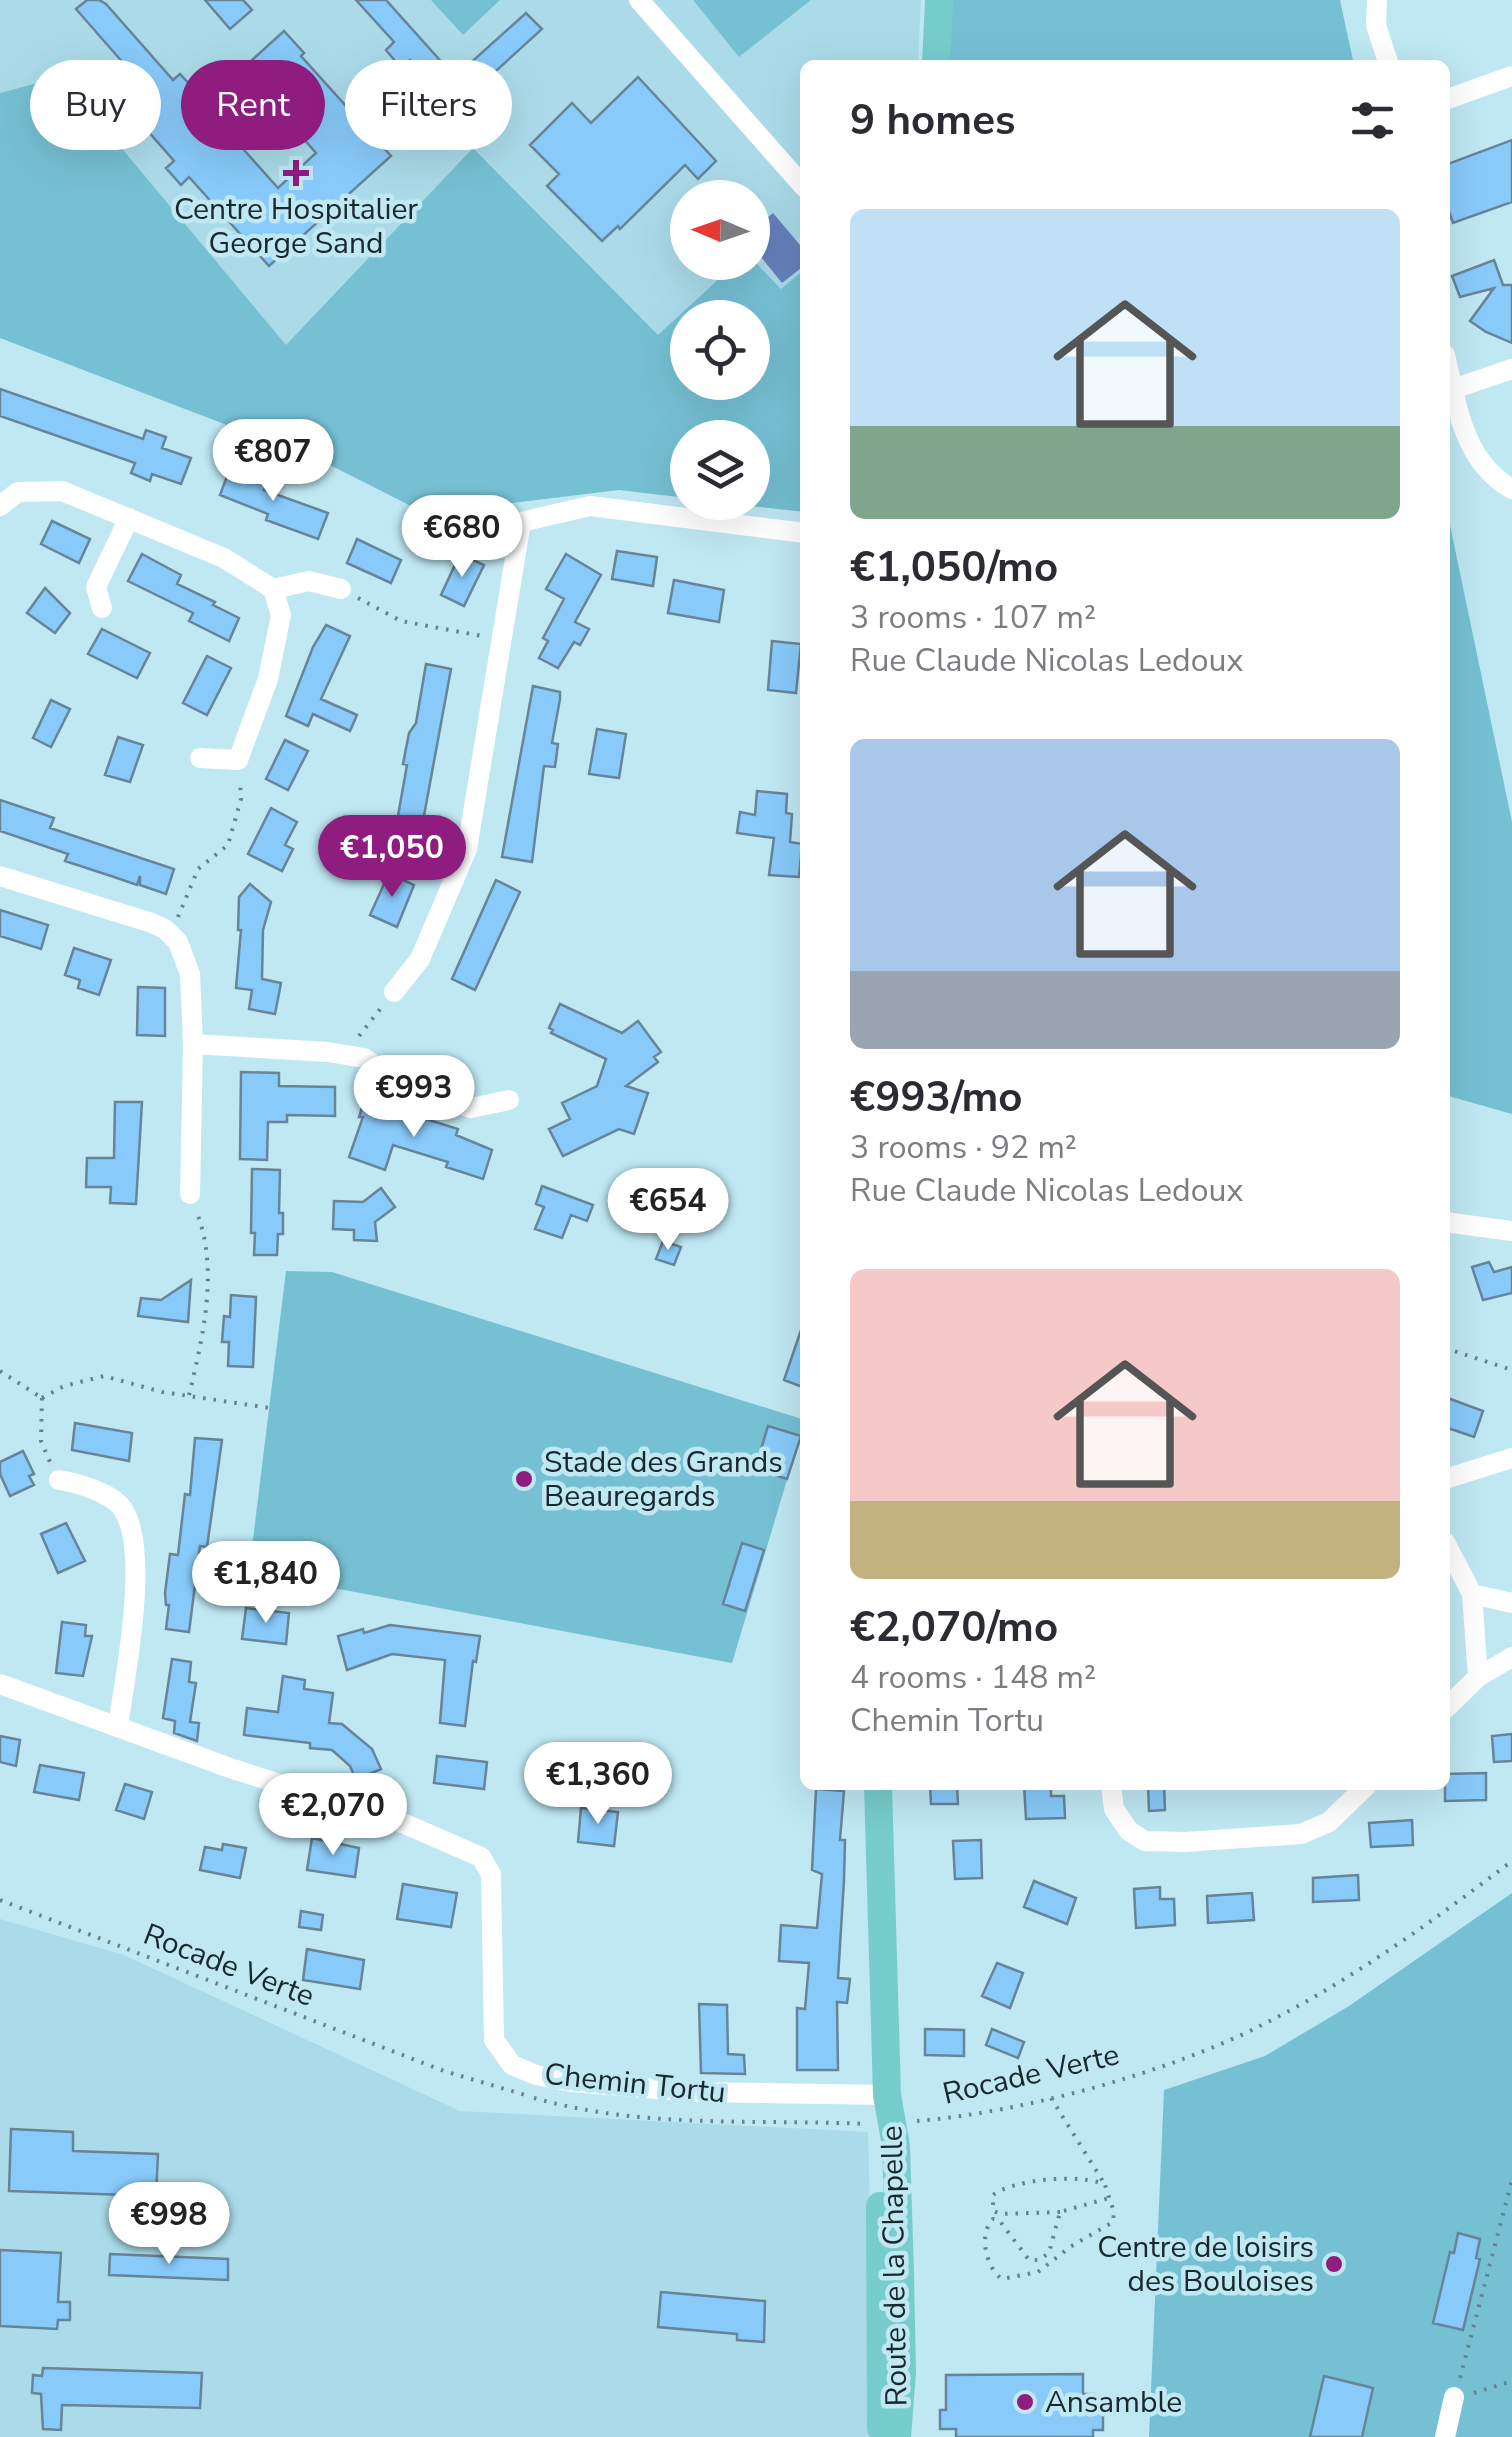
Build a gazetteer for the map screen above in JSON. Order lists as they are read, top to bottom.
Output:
{
  "streets": {
    "main road": ["Route de la Chapelle"],
    "street": ["Chemin Tortu"],
    "path": ["Rocade Verte"]
  },
  "crossings": [
    ["Rocade Verte", "Route de la Chapelle"],
    ["Chemin Tortu", "Route de la Chapelle"]
  ],
  "places": {
    "health": ["Centre Hospitalier George Sand"],
    "other": ["Stade des Grands Beauregards", "Centre de loisirs des Bouloises", "Ansamble"]
  },
  "north": "left",
  "page": {
    "chip": ["Buy", "Rent", "Filters"],
    "heading": "9 homes",
    "list": [
      {
        "name": "€1,050/mo",
        "note": "3 rooms · 107 m² · Rue Claude Nicolas Ledoux"
      },
      {
        "name": "€993/mo",
        "note": "3 rooms · 92 m² · Rue Claude Nicolas Ledoux"
      },
      {
        "name": "€2,070/mo",
        "note": "4 rooms · 148 m² · Chemin Tortu"
      }
    ],
    "price": [
      "€807",
      "€680",
      "€1,050",
      "€993",
      "€654",
      "€1,840",
      "€1,360",
      "€2,070",
      "€998"
    ]
  }
}
